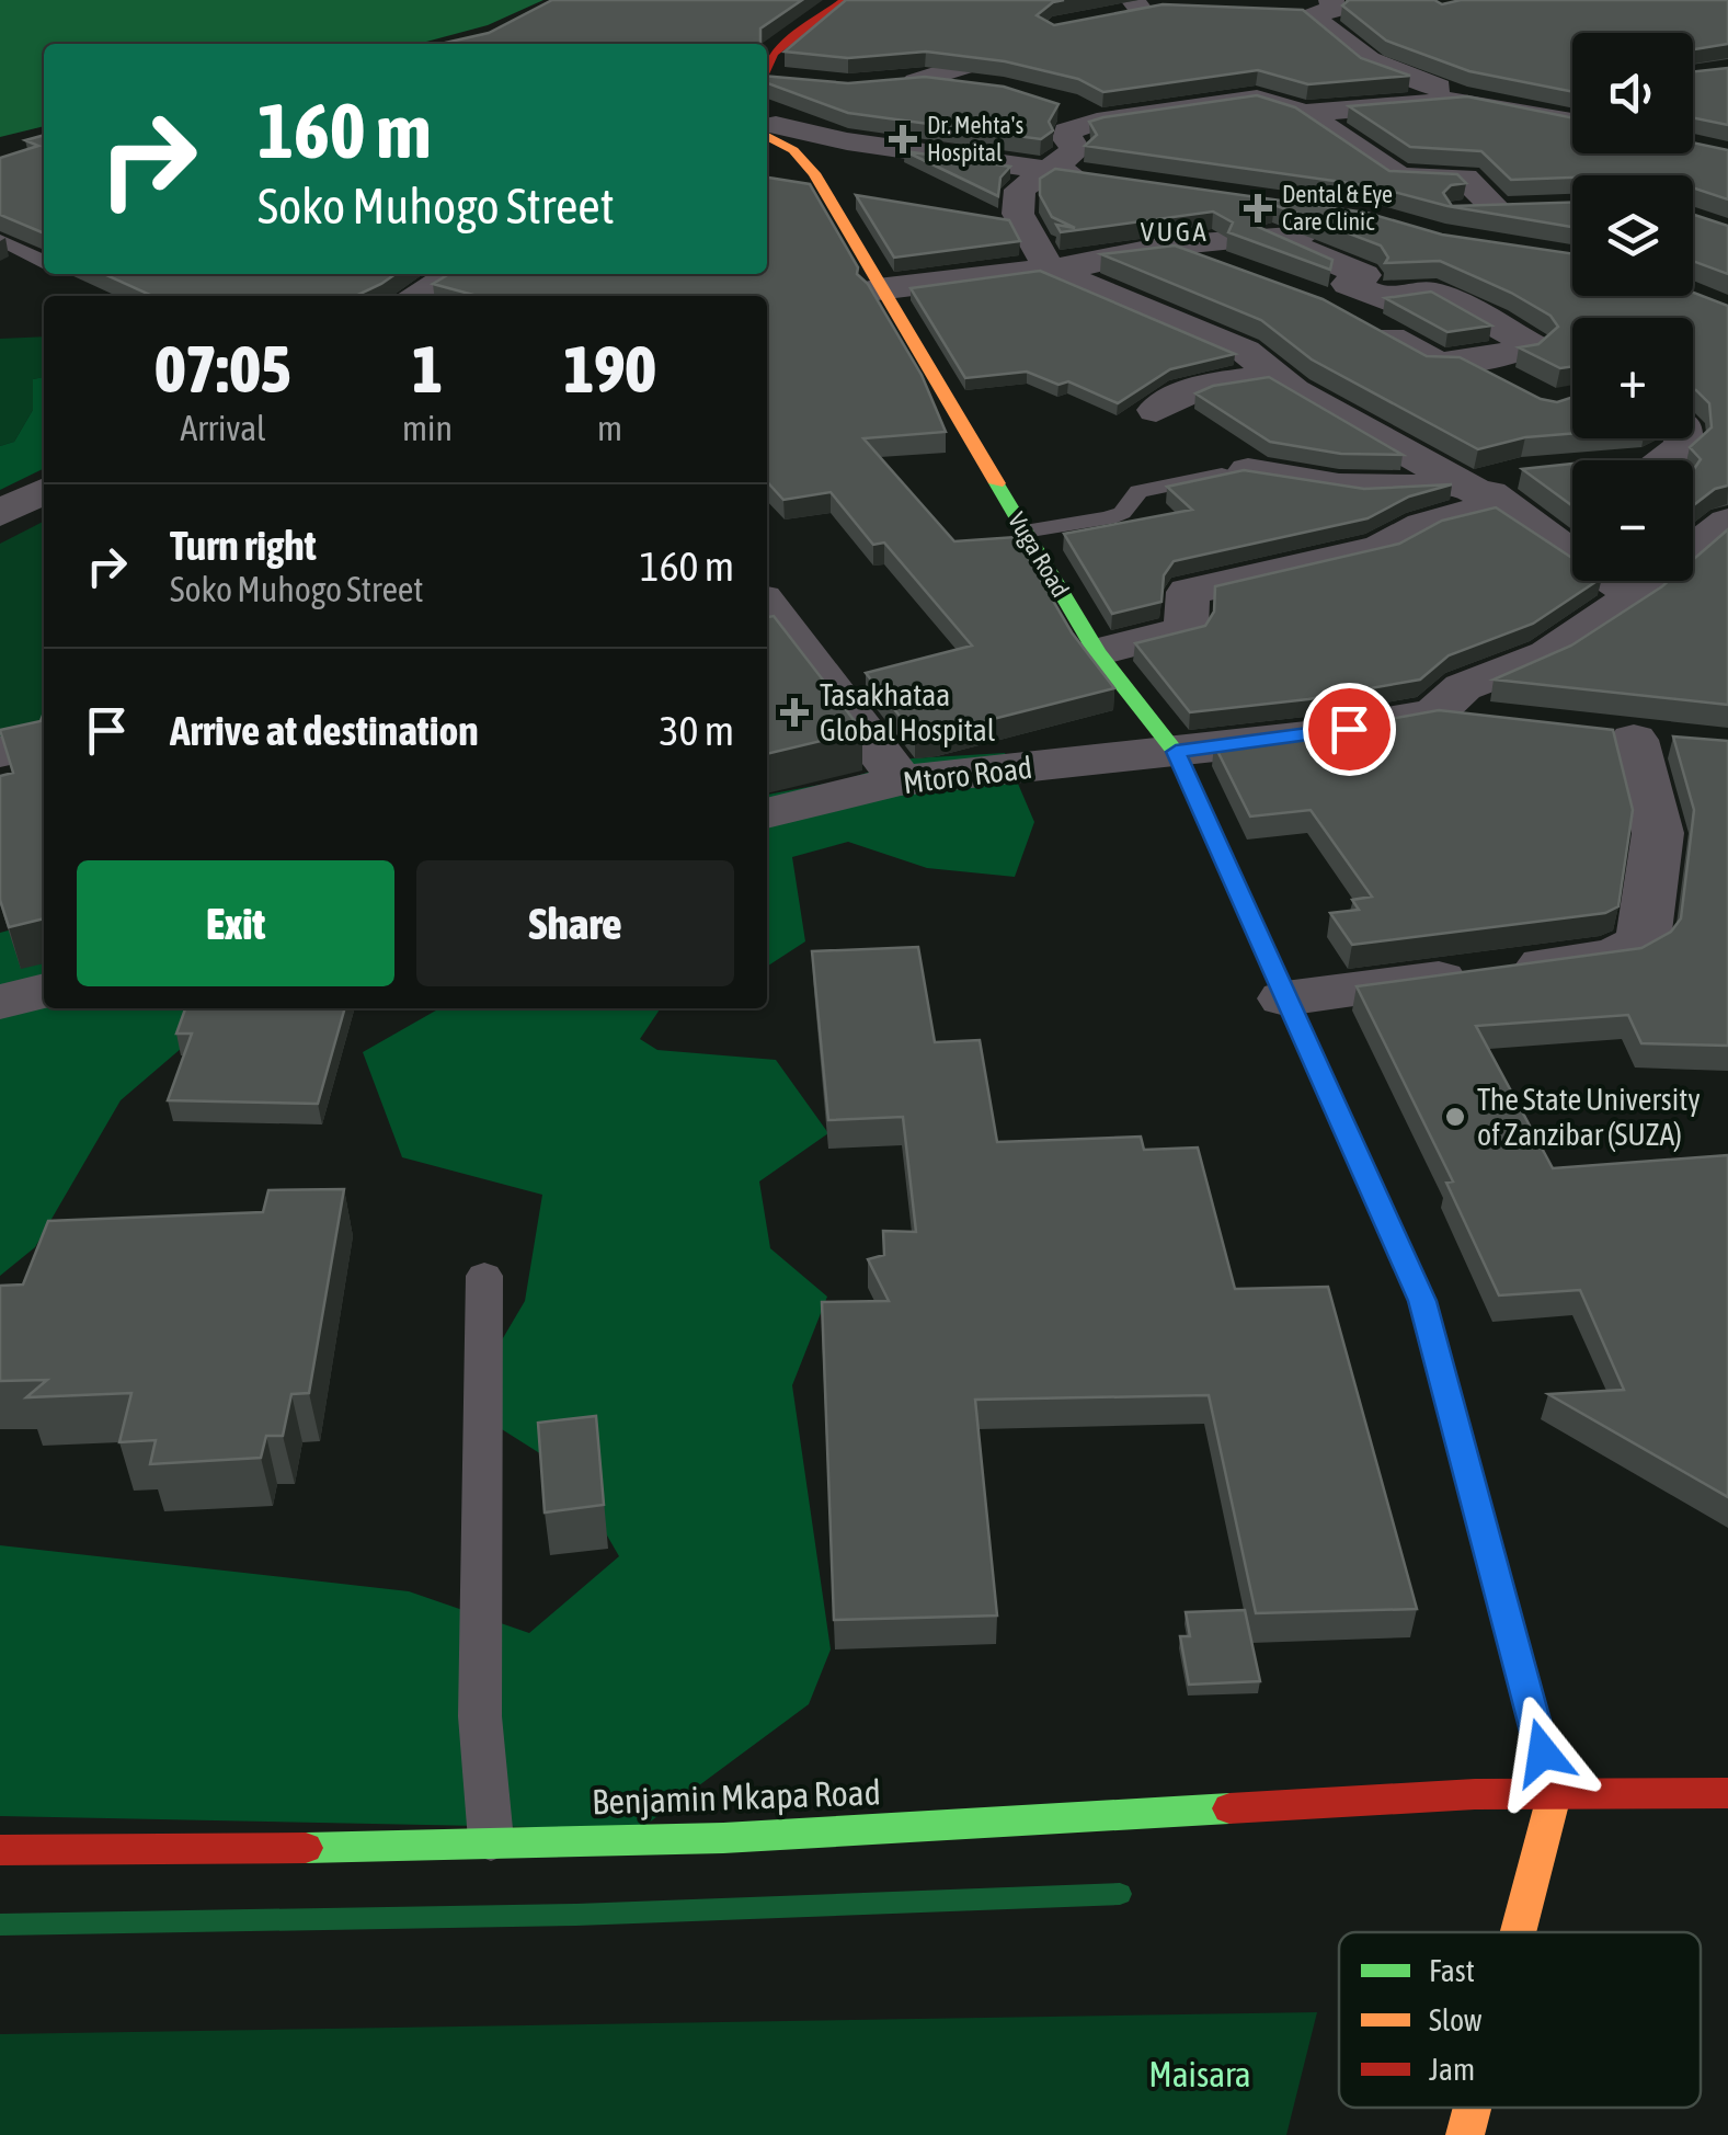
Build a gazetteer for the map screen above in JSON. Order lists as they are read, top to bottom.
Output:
{
  "streets": {
    "main road": ["Vuga Road", "Benjamin Mkapa Road"],
    "street": ["Mtoro Road"]
  },
  "crossings": [
    ["Vuga Road", "Mtoro Road"],
    ["Vuga Road", "Benjamin Mkapa Road"]
  ],
  "districts": ["VUGA"],
  "parks": ["Maisara"],
  "places": {
    "health": ["Dr. Mehta's Hospital", "Dental & Eye Care Clinic", "Tasakhataa Global Hospital"],
    "other": ["The State University of Zanzibar (SUZA)"]
  },
  "legend": ["Fast", "Slow", "Jam"],
  "page": {
    "map_buttons": ["+", "−"],
    "turn": ["160 m", "Soko Muhogo Street"],
    "eta": [
      "07:05",
      "Arrival",
      "1",
      "min",
      "190",
      "m"
    ],
    "list": [
      {
        "name": "Turn right",
        "note": "Soko Muhogo Street",
        "value": "160 m"
      },
      {
        "name": "Arrive at destination",
        "value": "30 m"
      }
    ],
    "buttons": ["Exit", "Share"]
  }
}
